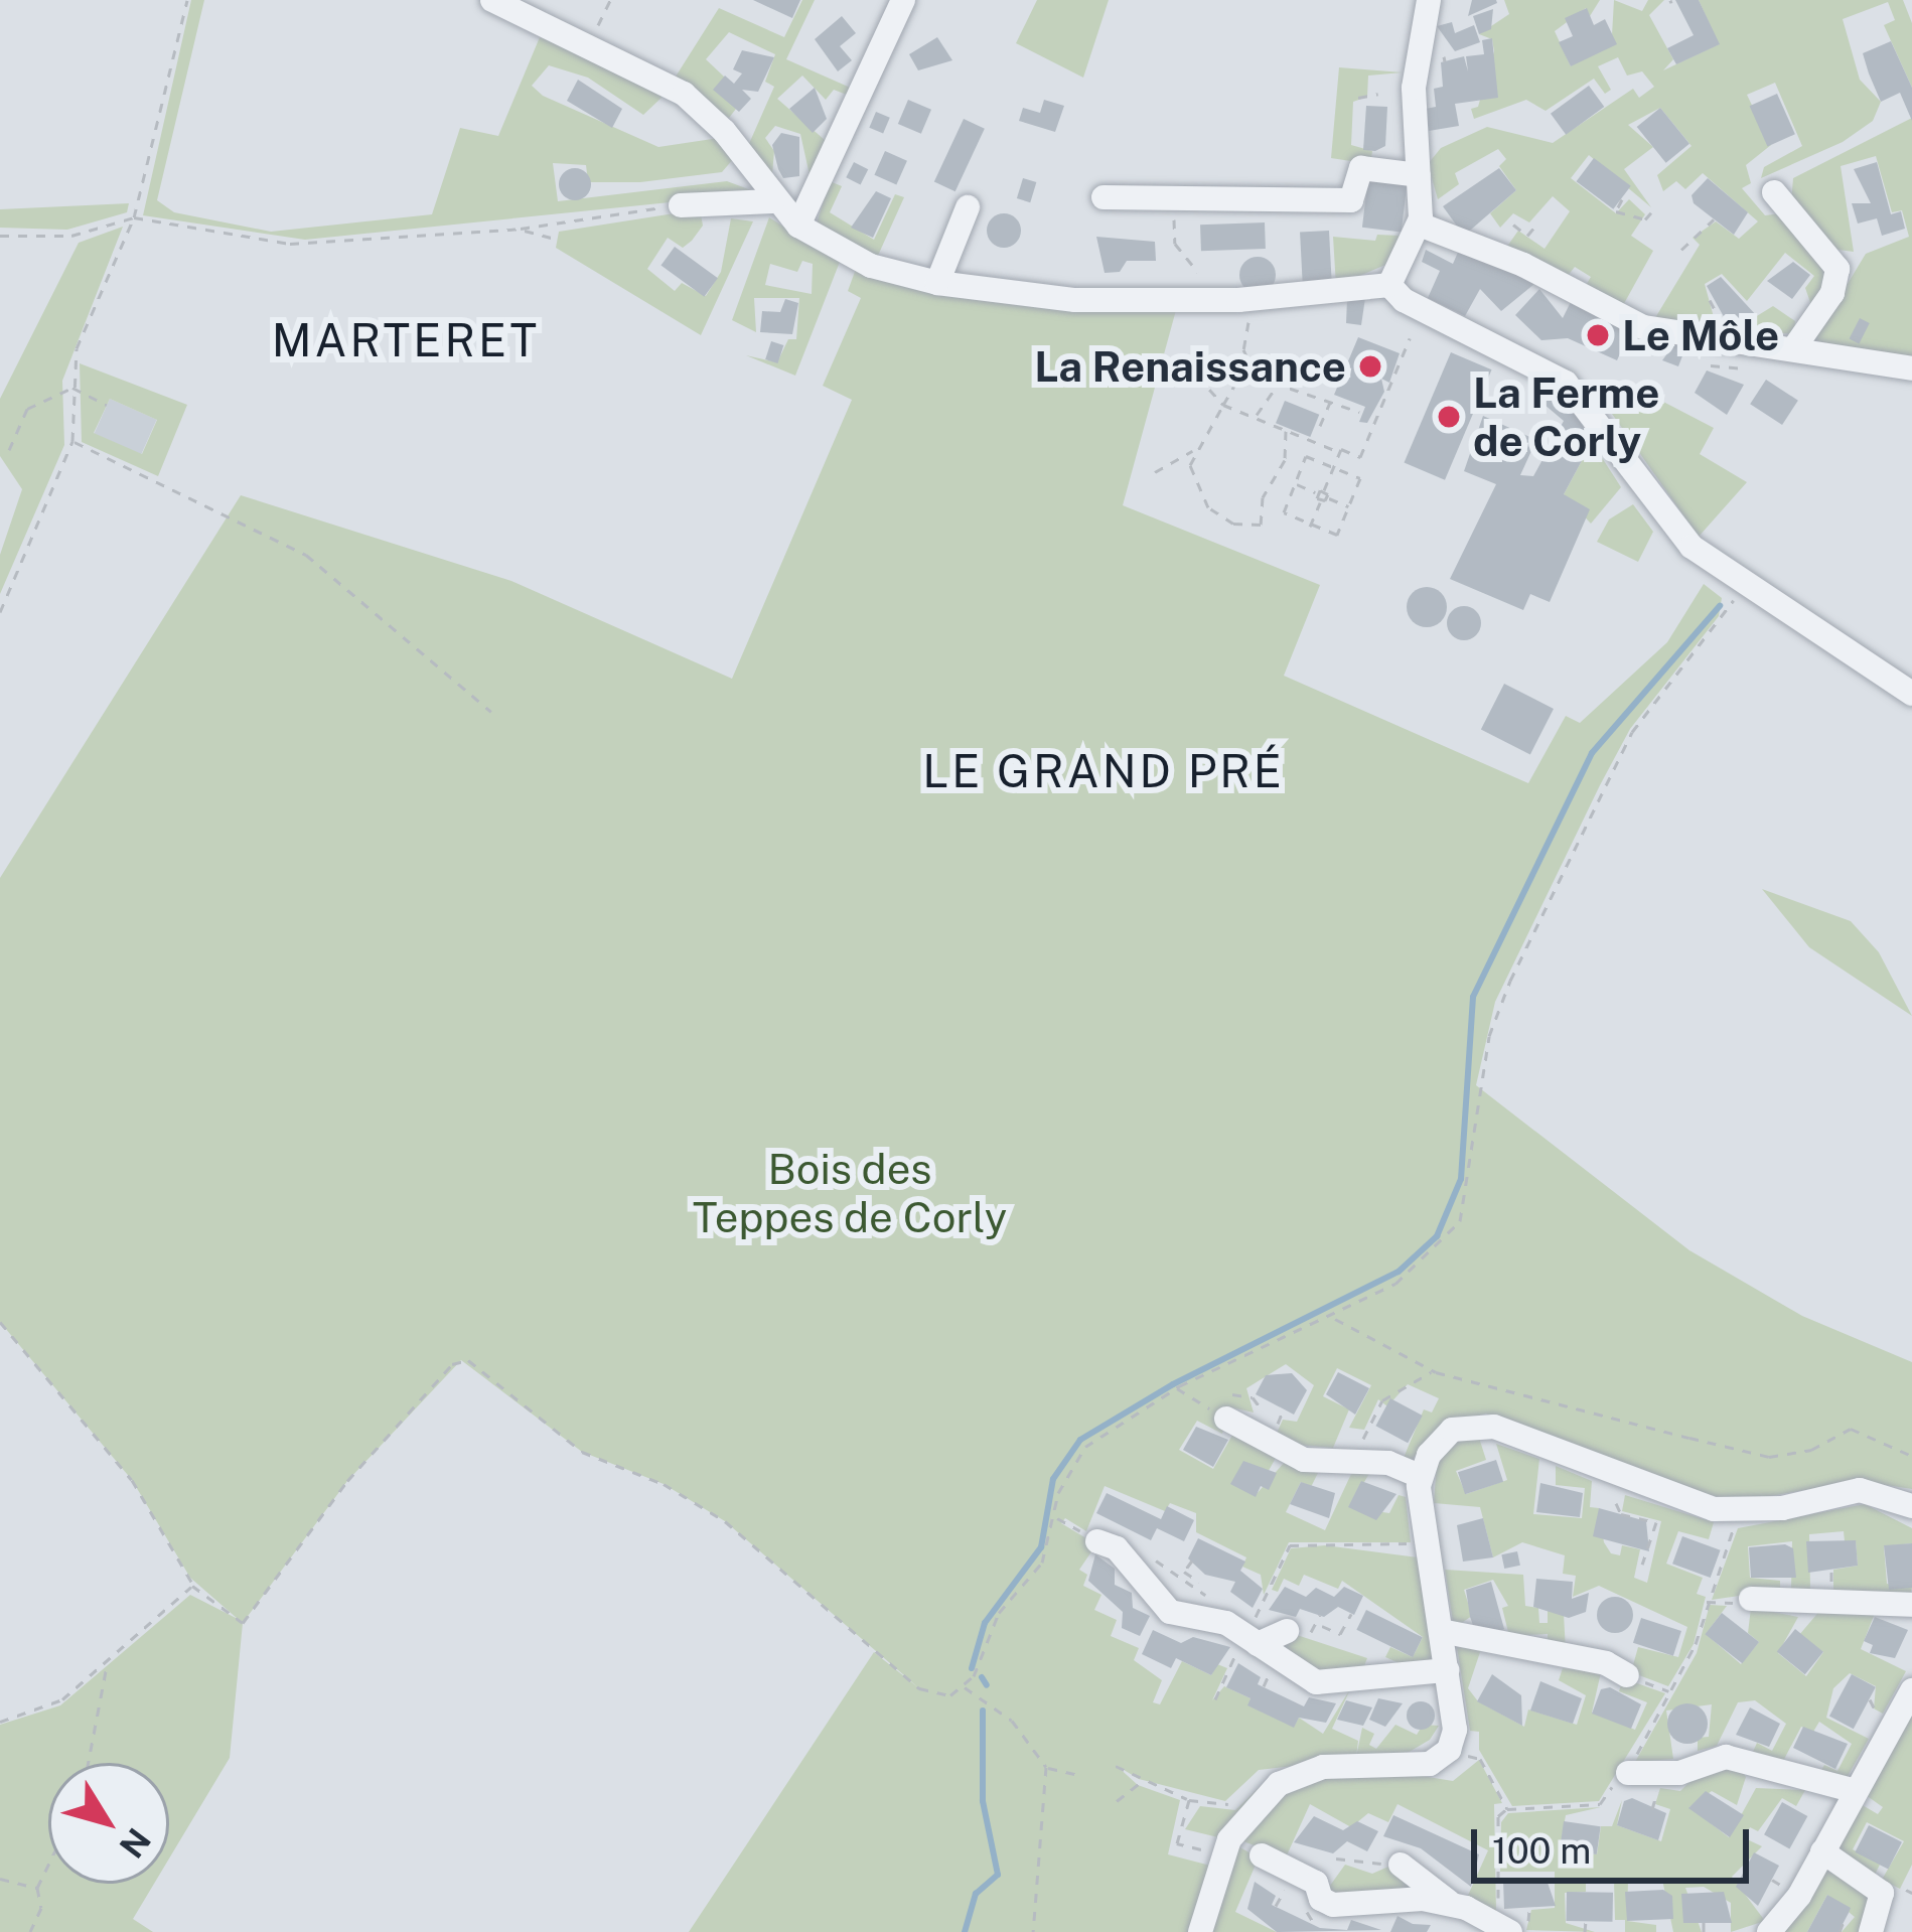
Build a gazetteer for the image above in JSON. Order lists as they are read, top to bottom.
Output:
{
  "districts": ["MARTERET", "LE GRAND PRÉ"],
  "parks": ["Bois des Teppes de Corly"],
  "places": ["Le Môle", "La Renaissance", "La Ferme de Corly"],
  "scale_bar": "100 m",
  "north": "bottom right"
}
